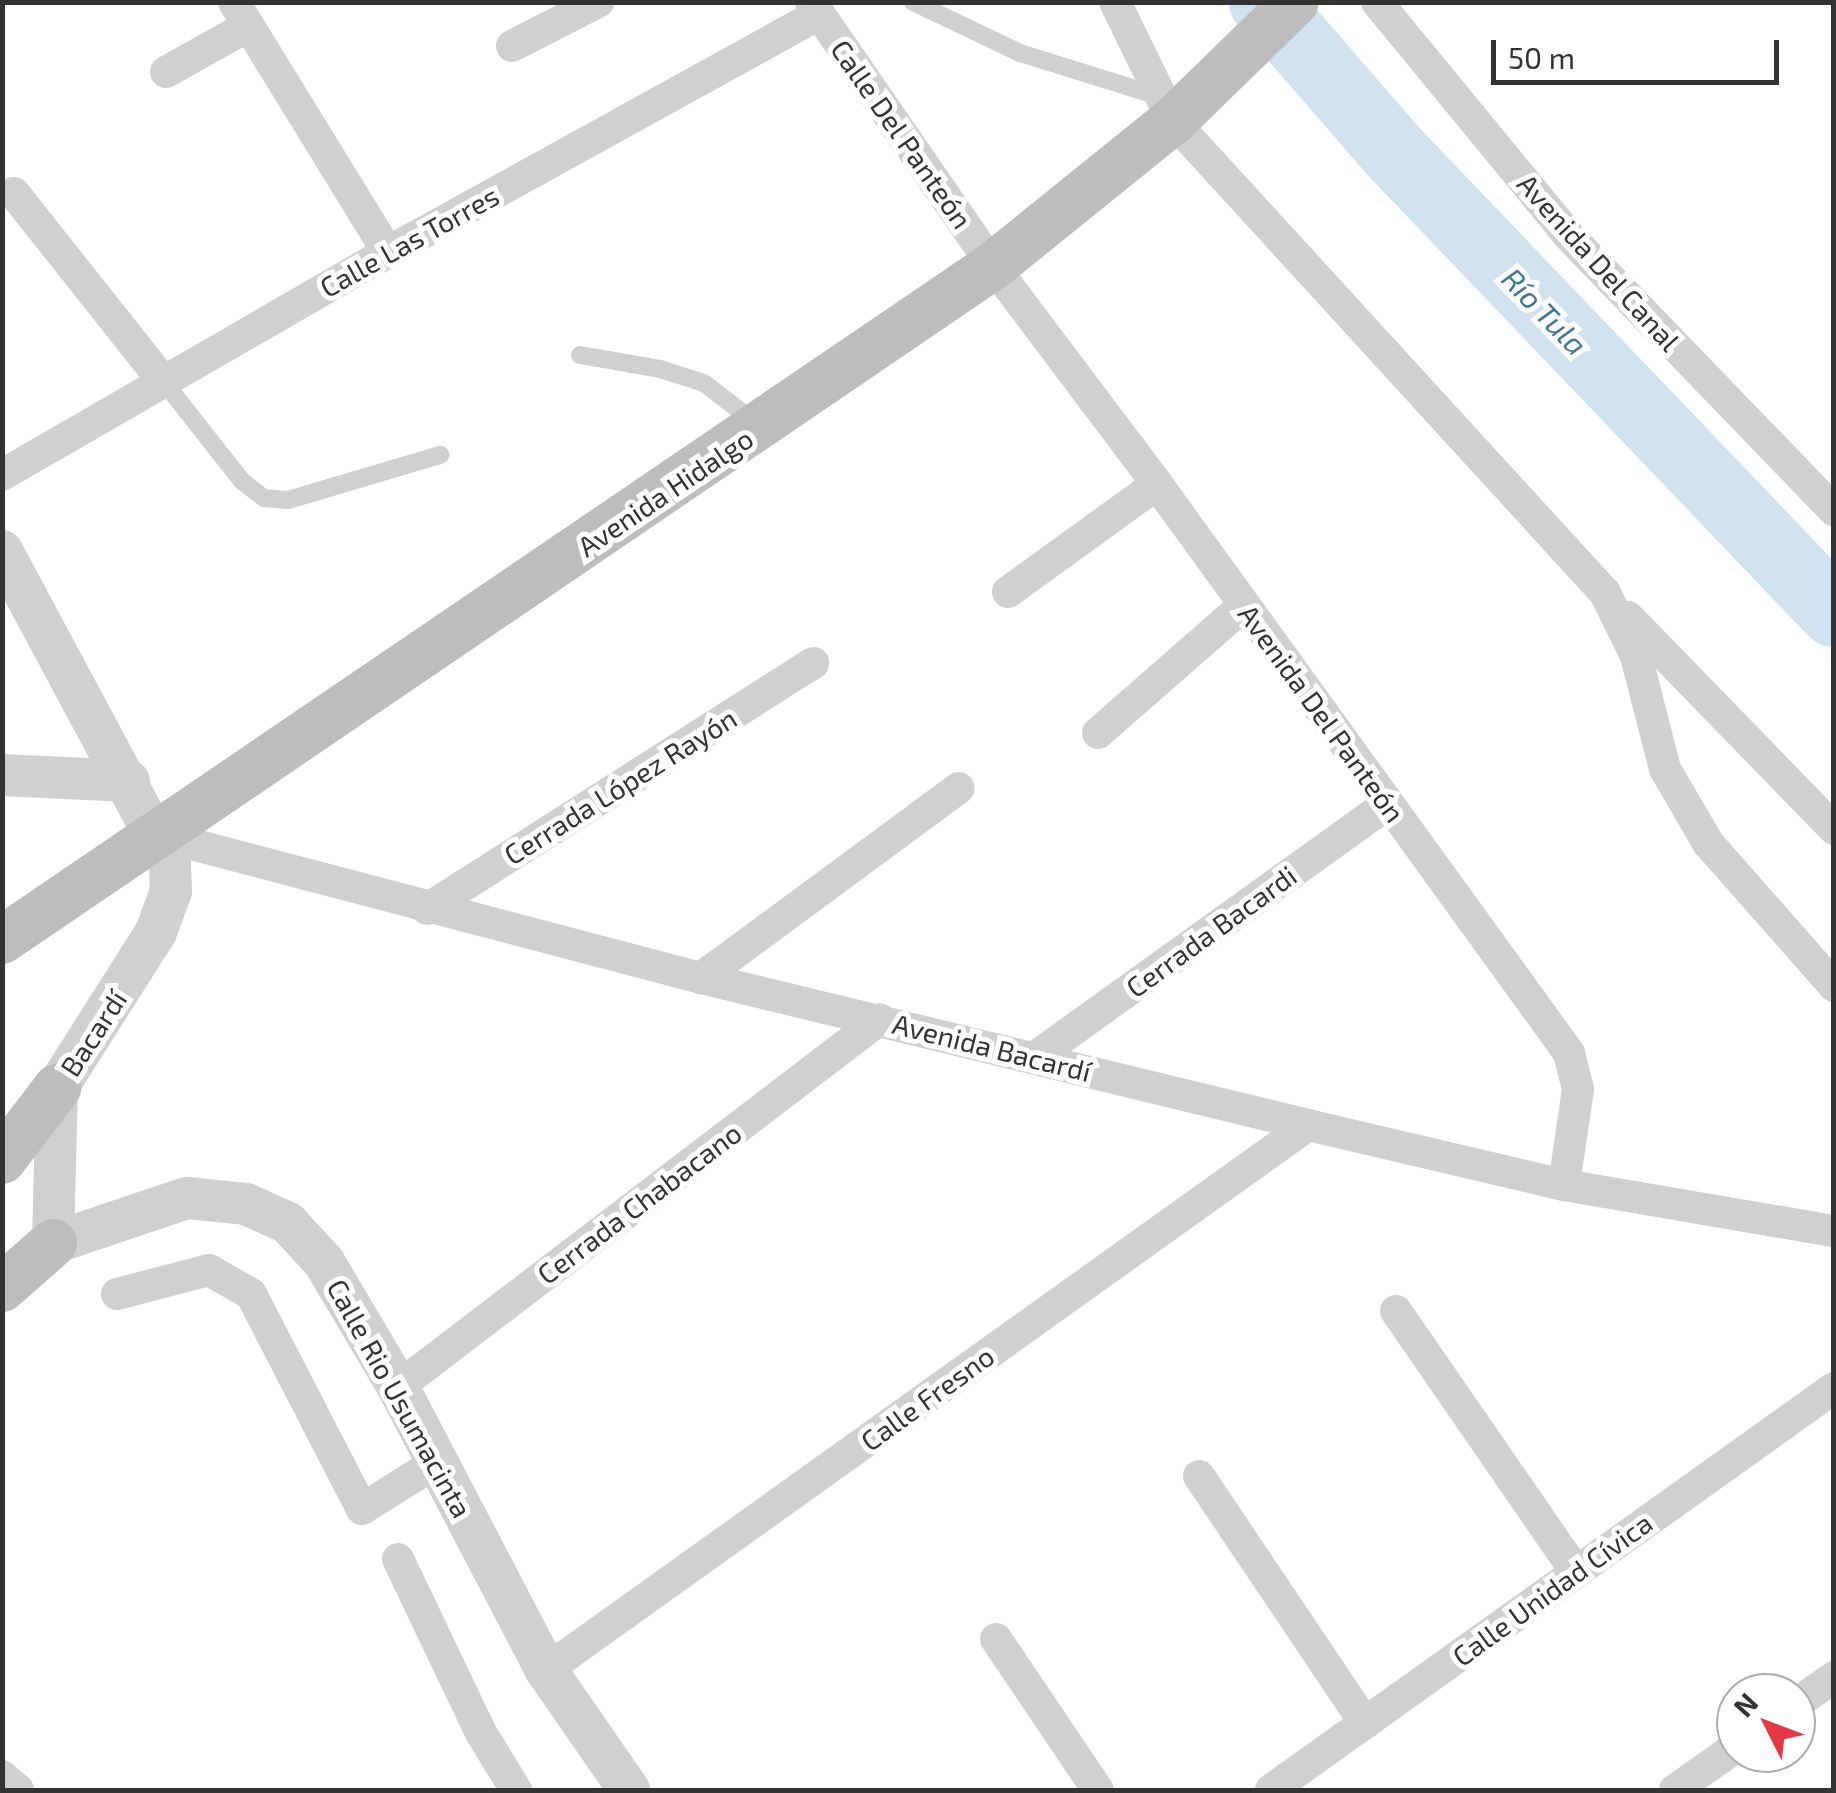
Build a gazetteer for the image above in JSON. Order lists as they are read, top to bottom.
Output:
{
  "streets": {
    "main road": ["Avenida Hidalgo"],
    "street": [
      "Calle Del Panteón",
      "Calle Las Torres",
      "Avenida Del Canal",
      "Avenida Del Panteón",
      "Cerrada López Rayón",
      "Cerrada Bacardi",
      "Bacardí",
      "Avenida Bacardí",
      "Cerrada Chabacano",
      "Calle Rio Usumacinta",
      "Calle Fresno",
      "Calle Unidad Cívica"
    ]
  },
  "crossings": [
    ["Calle Del Panteón", "Calle Las Torres"],
    ["Calle Del Panteón", "Avenida Hidalgo"],
    ["Calle Del Panteón", "Avenida Del Panteón"],
    ["Avenida Hidalgo", "Avenida Del Panteón"],
    ["Avenida Hidalgo", "Bacardí"],
    ["Avenida Hidalgo", "Avenida Bacardí"],
    ["Avenida Del Panteón", "Cerrada Bacardi"],
    ["Avenida Del Panteón", "Avenida Bacardí"],
    ["Cerrada López Rayón", "Avenida Bacardí"],
    ["Cerrada Bacardi", "Avenida Bacardí"],
    ["Bacardí", "Avenida Bacardí"],
    ["Bacardí", "Calle Rio Usumacinta"],
    ["Avenida Bacardí", "Cerrada Chabacano"],
    ["Avenida Bacardí", "Calle Fresno"],
    ["Cerrada Chabacano", "Calle Rio Usumacinta"],
    ["Calle Rio Usumacinta", "Calle Fresno"]
  ],
  "water": ["Río Tula"],
  "scale_bar": "50 m",
  "north": "top left"
}
